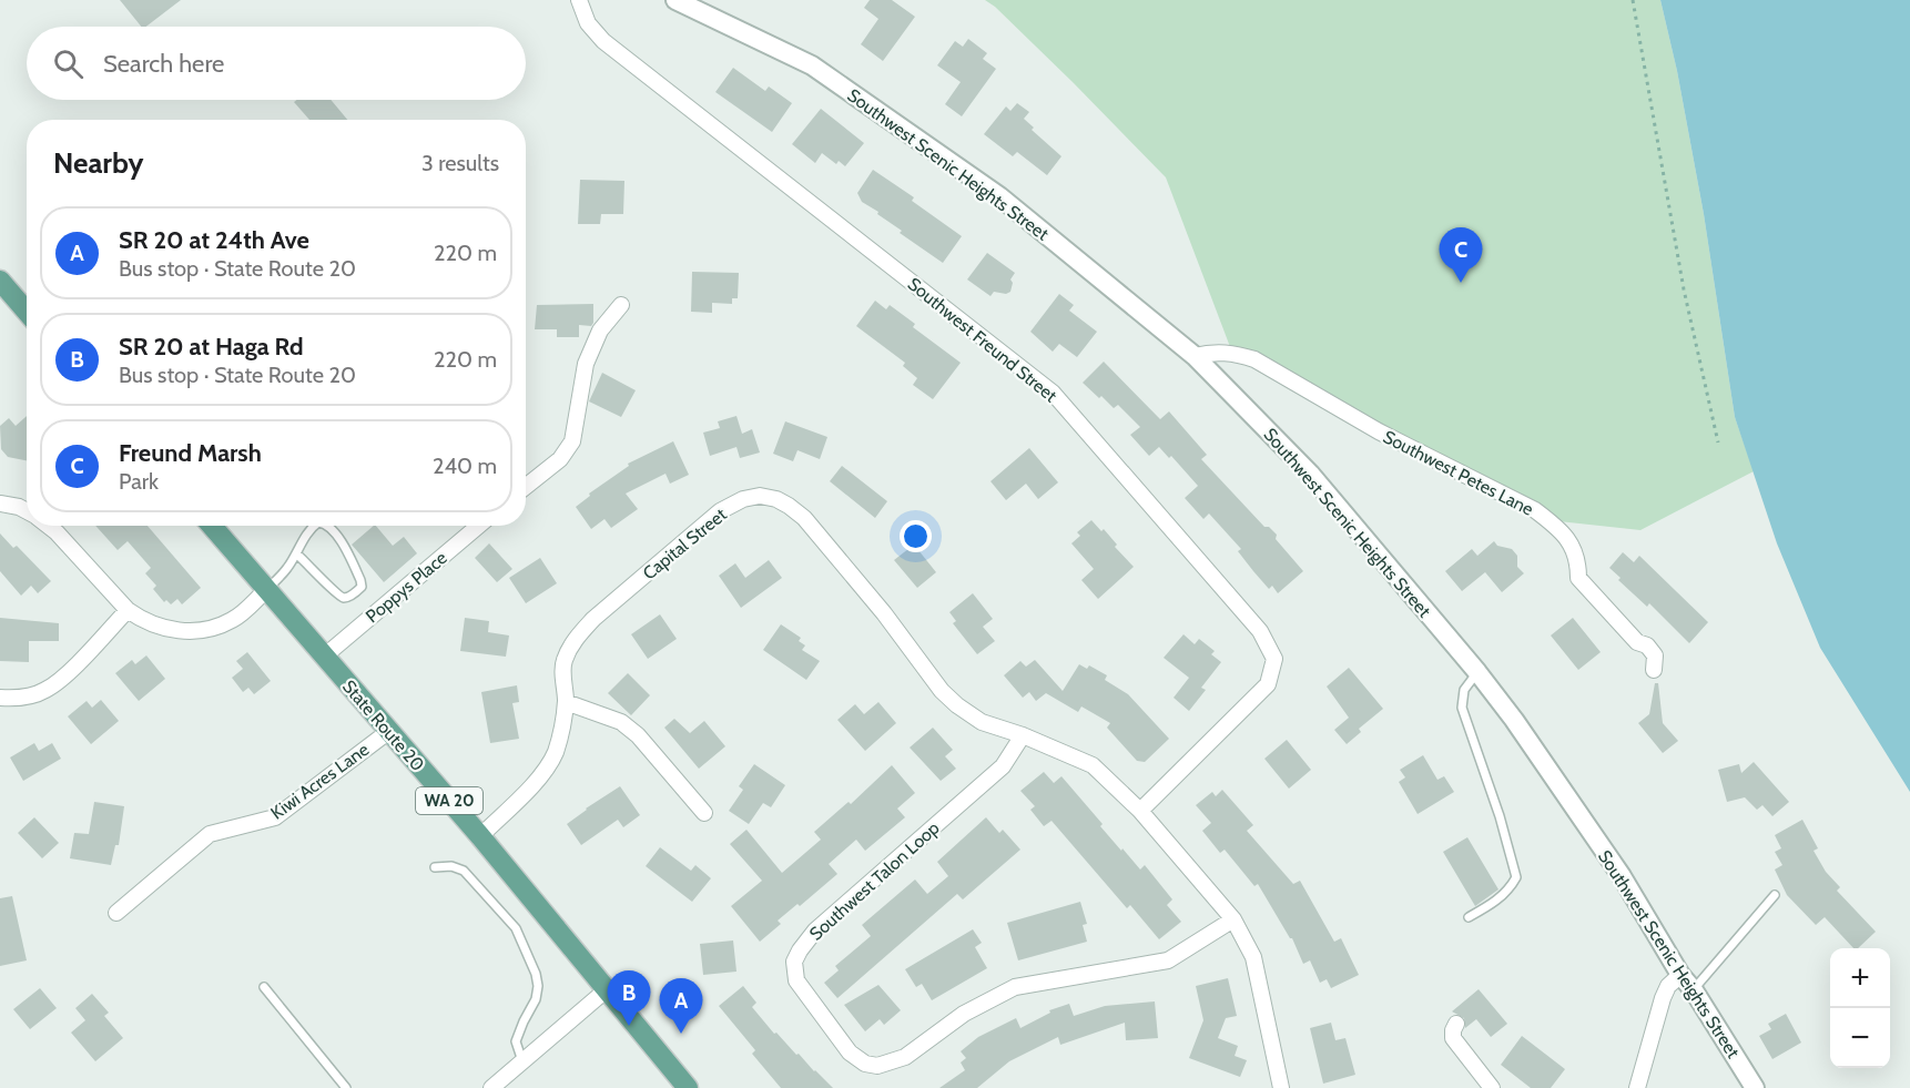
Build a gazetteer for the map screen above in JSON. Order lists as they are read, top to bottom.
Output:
{
  "streets": {
    "main road": ["State Route 20", "WA 20"],
    "street": [
      "Southwest Scenic Heights Street",
      "Southwest Freund Street",
      "Southwest Petes Lane",
      "Capital Street",
      "Poppys Place",
      "Kiwi Acres Lane",
      "Southwest Talon Loop"
    ]
  },
  "crossings": [
    ["Southwest Scenic Heights Street", "Southwest Petes Lane"],
    ["Southwest Freund Street", "Capital Street"],
    ["Capital Street", "State Route 20"],
    ["Capital Street", "Southwest Talon Loop"],
    ["Poppys Place", "State Route 20"],
    ["State Route 20", "Kiwi Acres Lane"]
  ],
  "page": {
    "search": "Search here",
    "heading": ["Nearby", "3 results"],
    "list": [
      {
        "mark": "A",
        "name": "SR 20 at 24th Ave",
        "note": "Bus stop · State Route 20",
        "value": "220 m"
      },
      {
        "mark": "B",
        "name": "SR 20 at Haga Rd",
        "note": "Bus stop · State Route 20",
        "value": "220 m"
      },
      {
        "mark": "C",
        "name": "Freund Marsh",
        "note": "Park",
        "value": "240 m"
      }
    ],
    "pins": ["C", "B", "A"],
    "map_buttons": ["+", "−"]
  }
}
